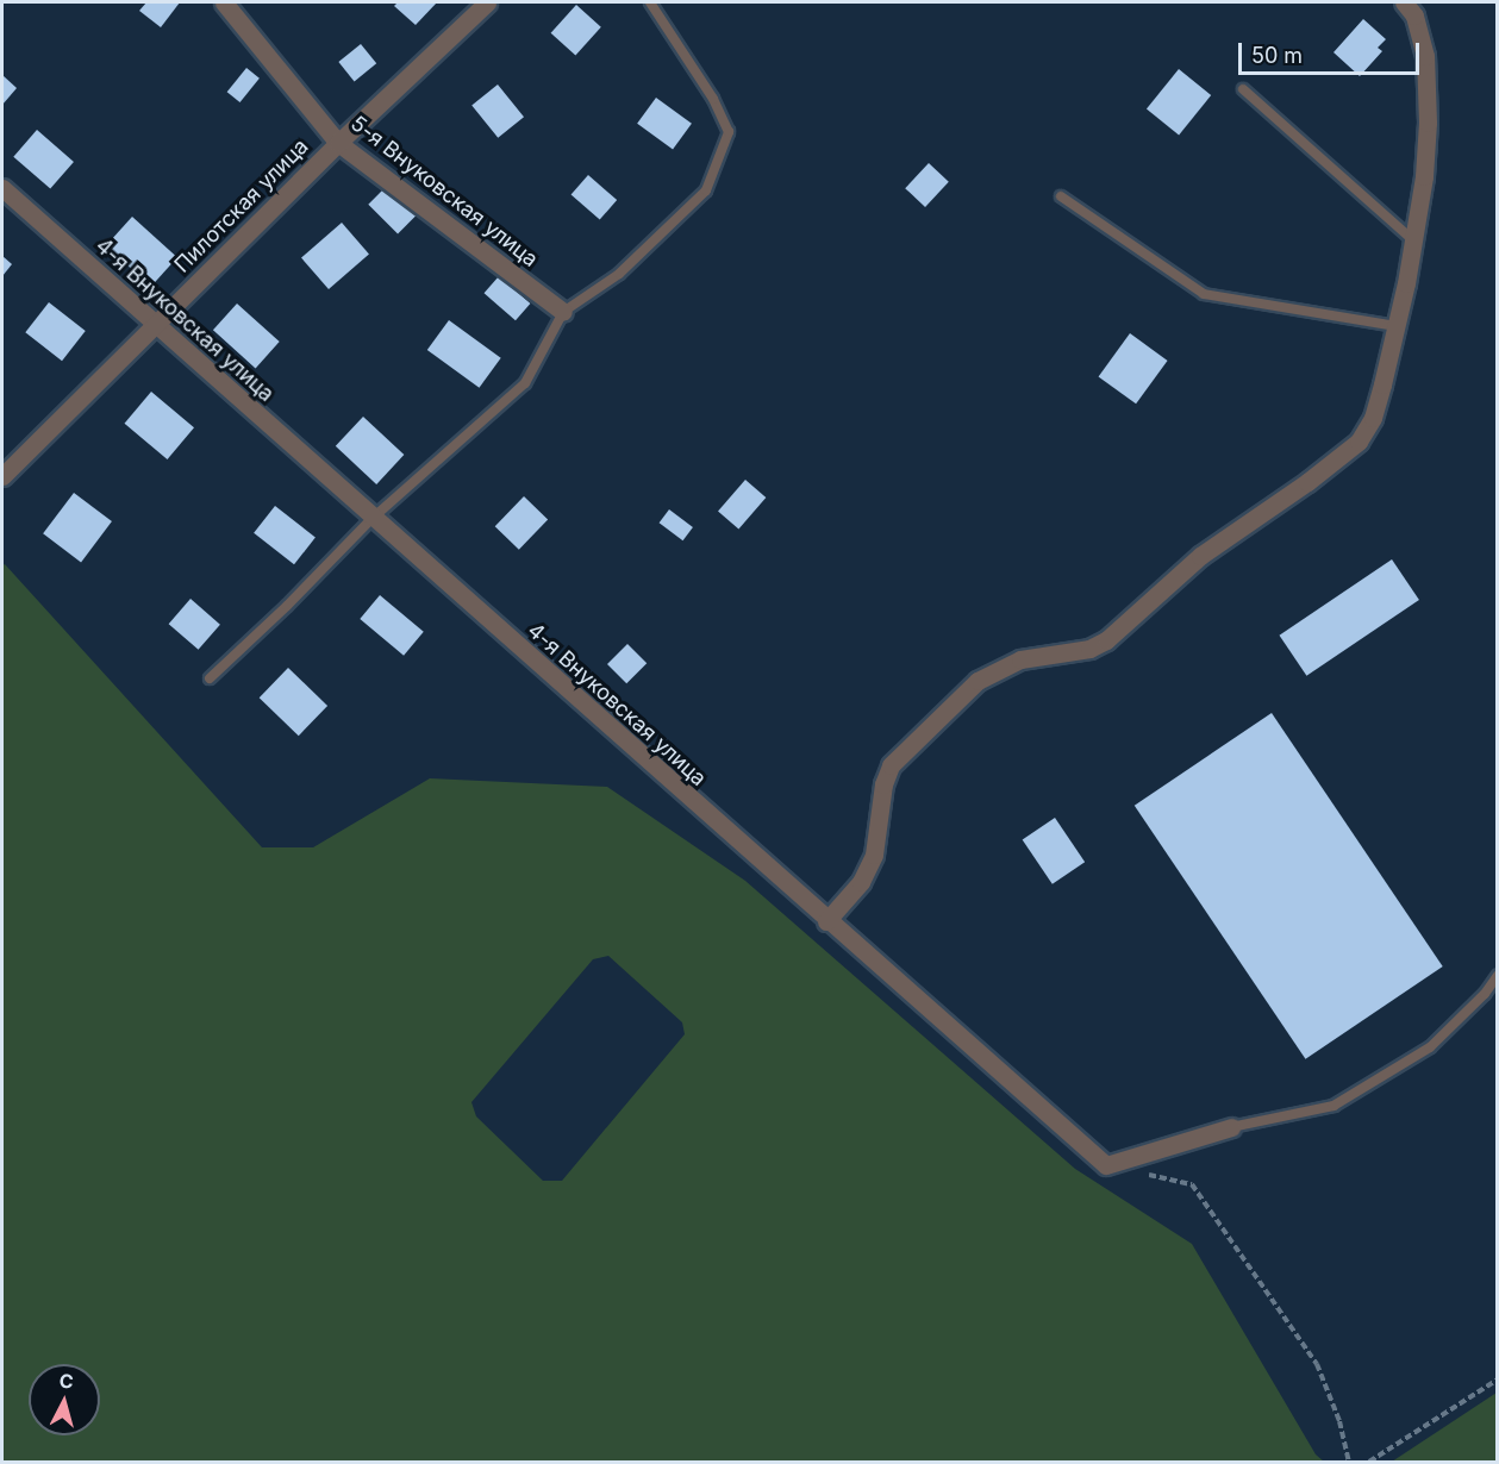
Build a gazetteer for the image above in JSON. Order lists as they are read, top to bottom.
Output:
{
  "streets": {
    "street": ["5-я Внуковская улица", "Пилотская улица", "4-я Внуковская улица"]
  },
  "crossings": [
    ["5-я Внуковская улица", "Пилотская улица"],
    ["Пилотская улица", "4-я Внуковская улица"]
  ],
  "scale_bar": "50 m",
  "north": "top"
}
